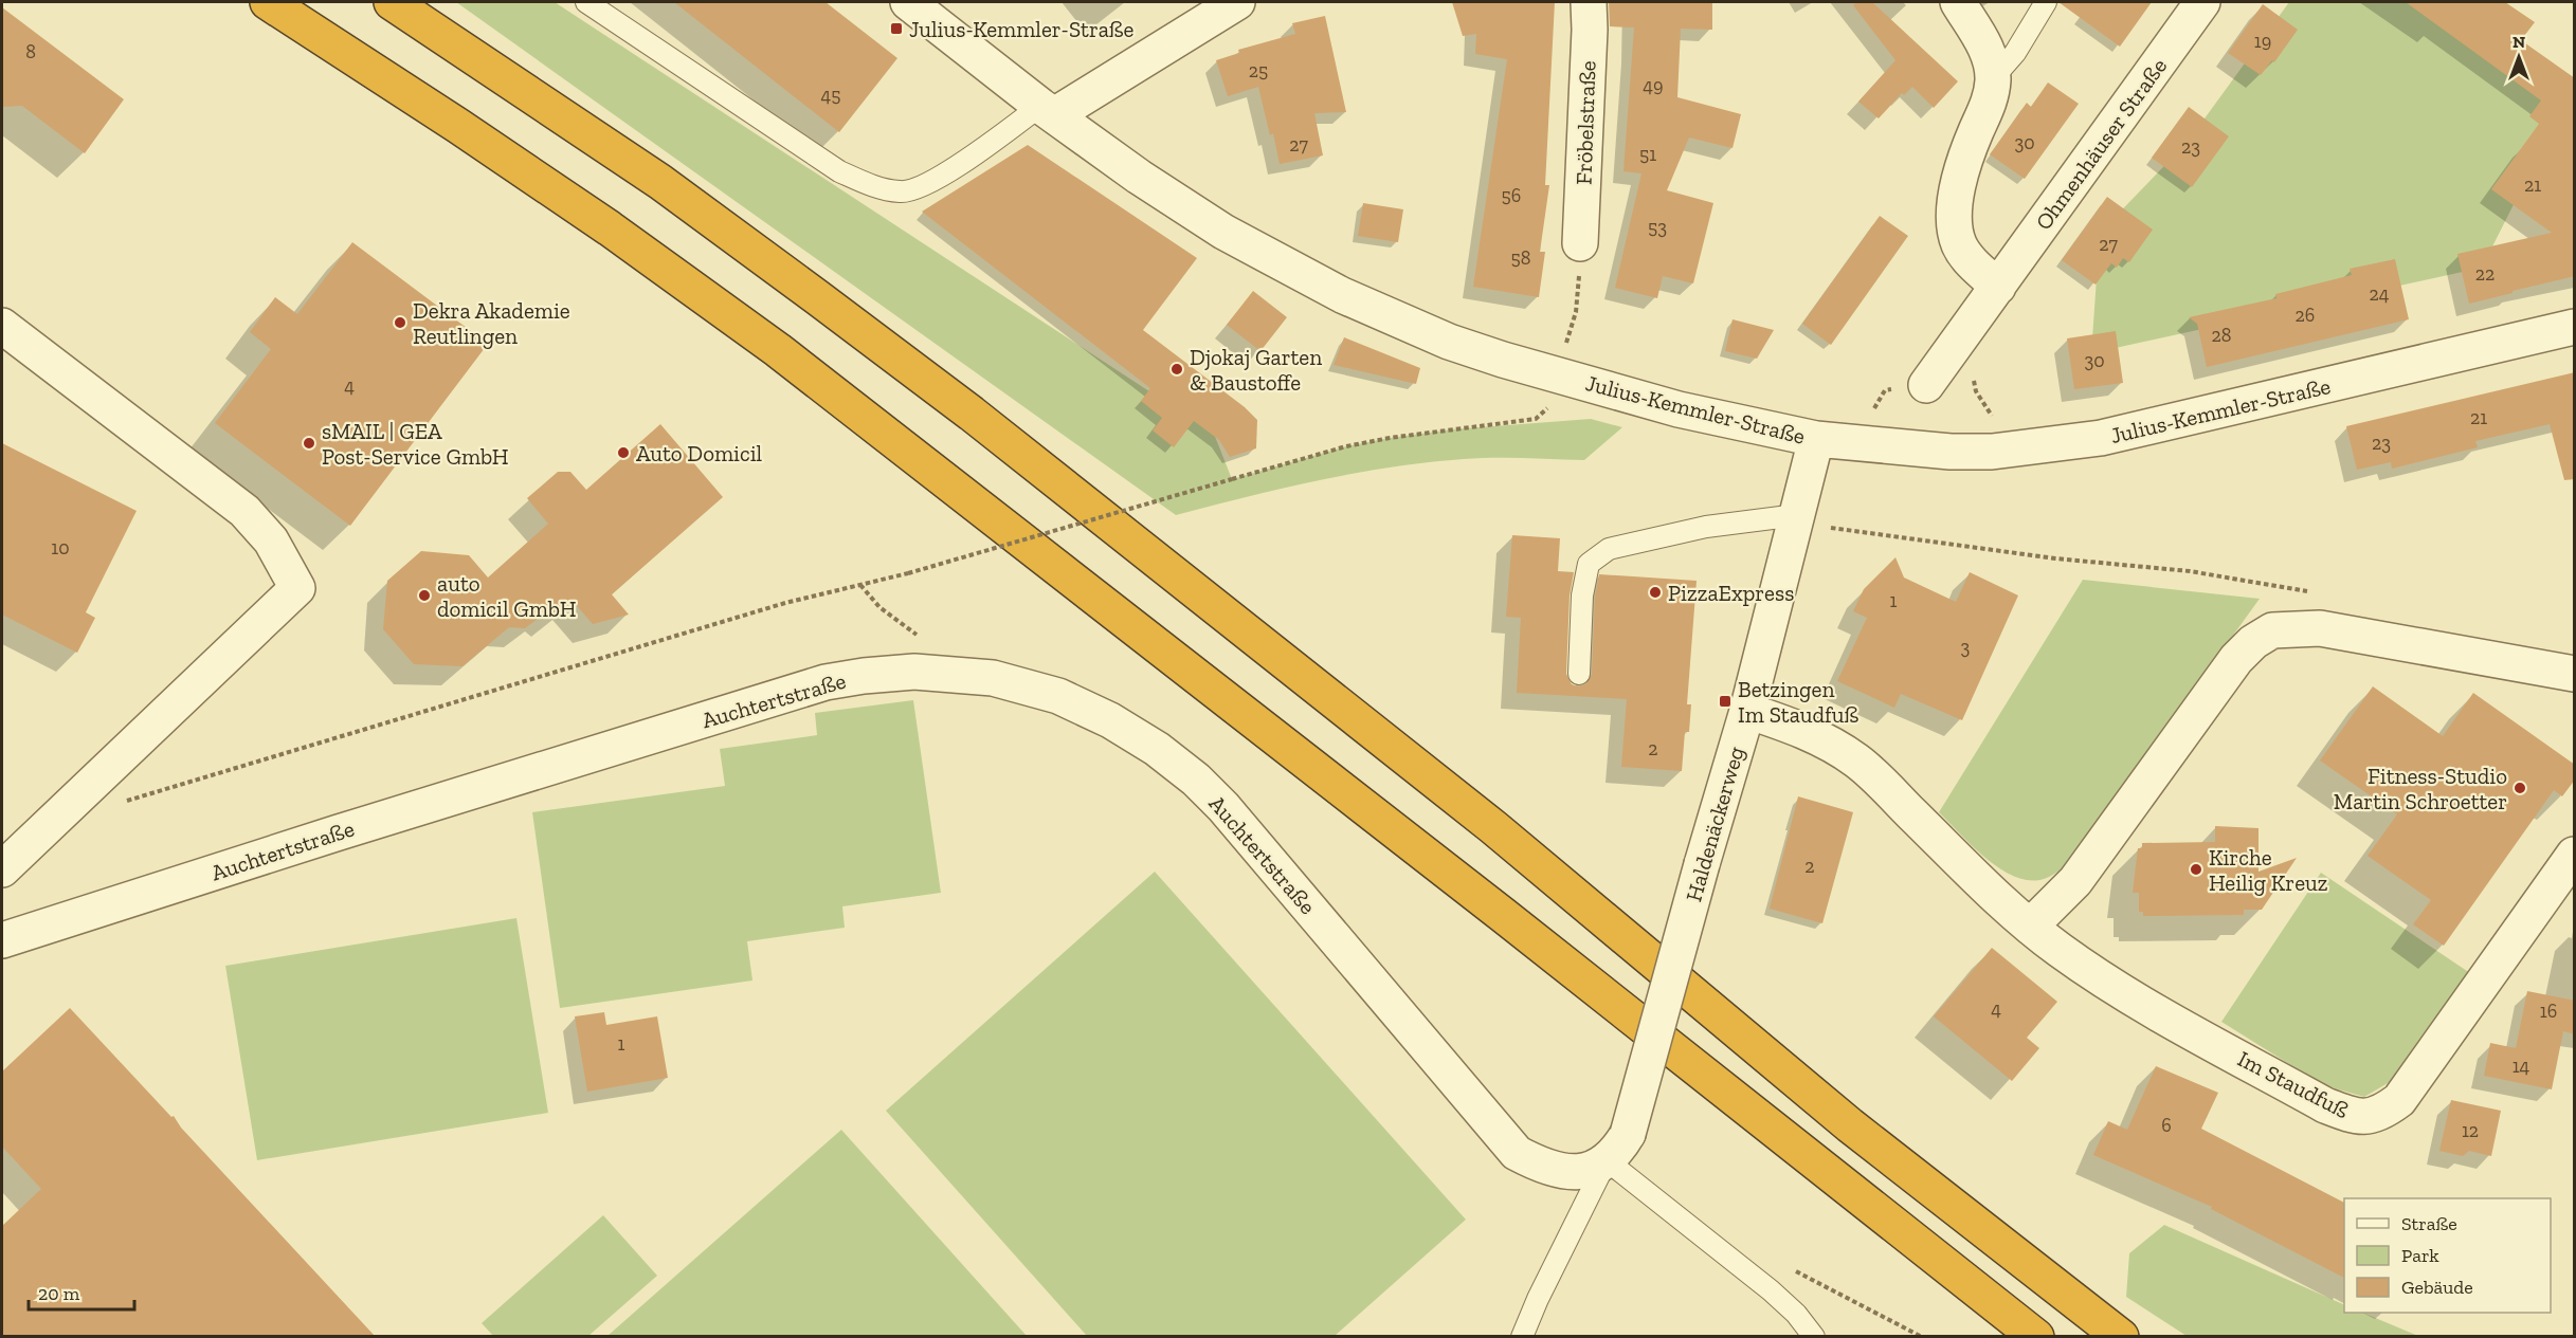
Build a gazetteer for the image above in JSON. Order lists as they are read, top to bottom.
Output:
{
  "streets": {
    "street": [
      "Fröbelstraße",
      "Ohmenhäuser Straße",
      "Julius-Kemmler-Straße",
      "Auchtertstraße",
      "Haldenäckerweg",
      "Im Staudfuß"
    ]
  },
  "crossings": [
    ["Julius-Kemmler-Straße", "Haldenäckerweg"],
    ["Auchtertstraße", "Haldenäckerweg"],
    ["Haldenäckerweg", "Im Staudfuß"]
  ],
  "places": {
    "transit": ["Julius-Kemmler-Straße", "Betzingen Im Staudfuß"],
    "other": [
      "Dekra Akademie Reutlingen",
      "Djokaj Garten & Baustoffe",
      "sMAIL | GEA Post-Service GmbH",
      "Auto Domicil",
      "PizzaExpress",
      "auto domicil GmbH",
      "Fitness-Studio Martin Schroetter",
      "Kirche Heilig Kreuz"
    ]
  },
  "house_numbers": [
    "19",
    "8",
    "25",
    "49",
    "45",
    "30",
    "27",
    "23",
    "51",
    "21",
    "56",
    "53",
    "27",
    "58",
    "22",
    "24",
    "26",
    "28",
    "30",
    "4",
    "21",
    "23",
    "10",
    "1",
    "3",
    "2",
    "2",
    "4",
    "16",
    "1",
    "14",
    "6",
    "12"
  ],
  "legend": ["Straße", "Park", "Gebäude"],
  "scale_bar": "20 m",
  "north": "top"
}
